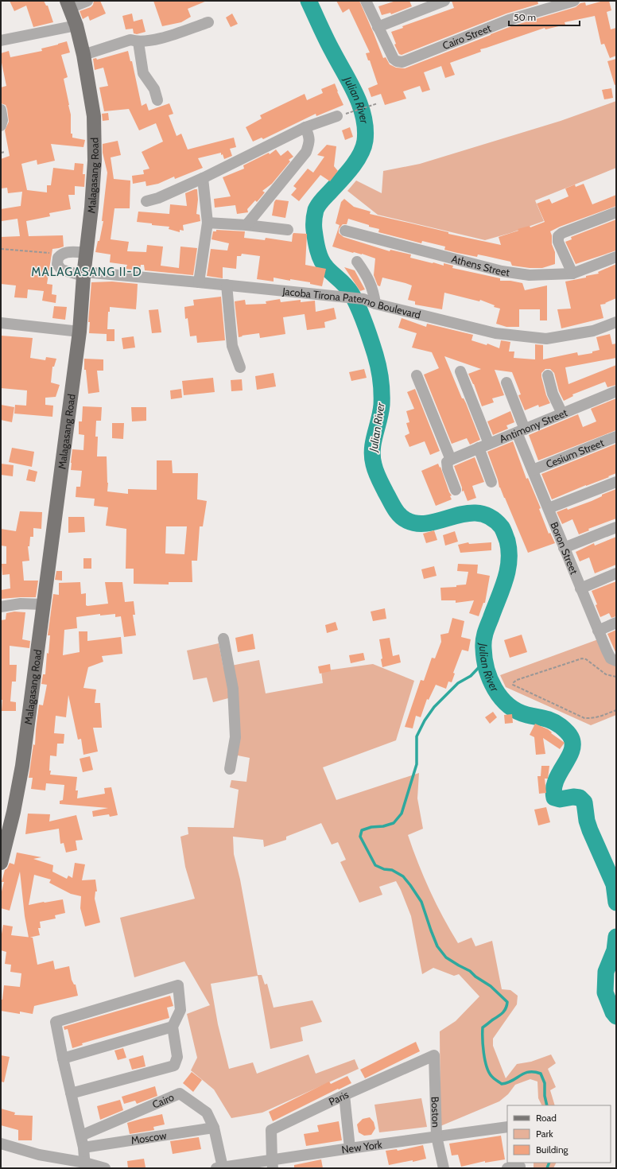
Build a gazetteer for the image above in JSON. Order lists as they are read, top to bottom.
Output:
{
  "streets": {
    "main road": ["Malagasang Road"],
    "street": [
      "Cairo Street",
      "Athens Street",
      "Jacoba Tirona Paterno Boulevard",
      "Antimony Street",
      "Cesium Street",
      "Boron Street",
      "Paris",
      "Cairo",
      "Boston",
      "Moscow",
      "New York"
    ]
  },
  "crossings": [
    ["Malagasang Road", "Jacoba Tirona Paterno Boulevard"],
    ["Antimony Street", "Boron Street"],
    ["Cesium Street", "Boron Street"],
    ["Paris", "Boston"],
    ["Paris", "New York"],
    ["Cairo", "Moscow"],
    ["Cairo", "New York"],
    ["Boston", "New York"]
  ],
  "districts": ["MALAGASANG II-D"],
  "water": ["Julian River"],
  "legend": ["Road", "Park", "Building"],
  "scale_bar": "50 m"
}
